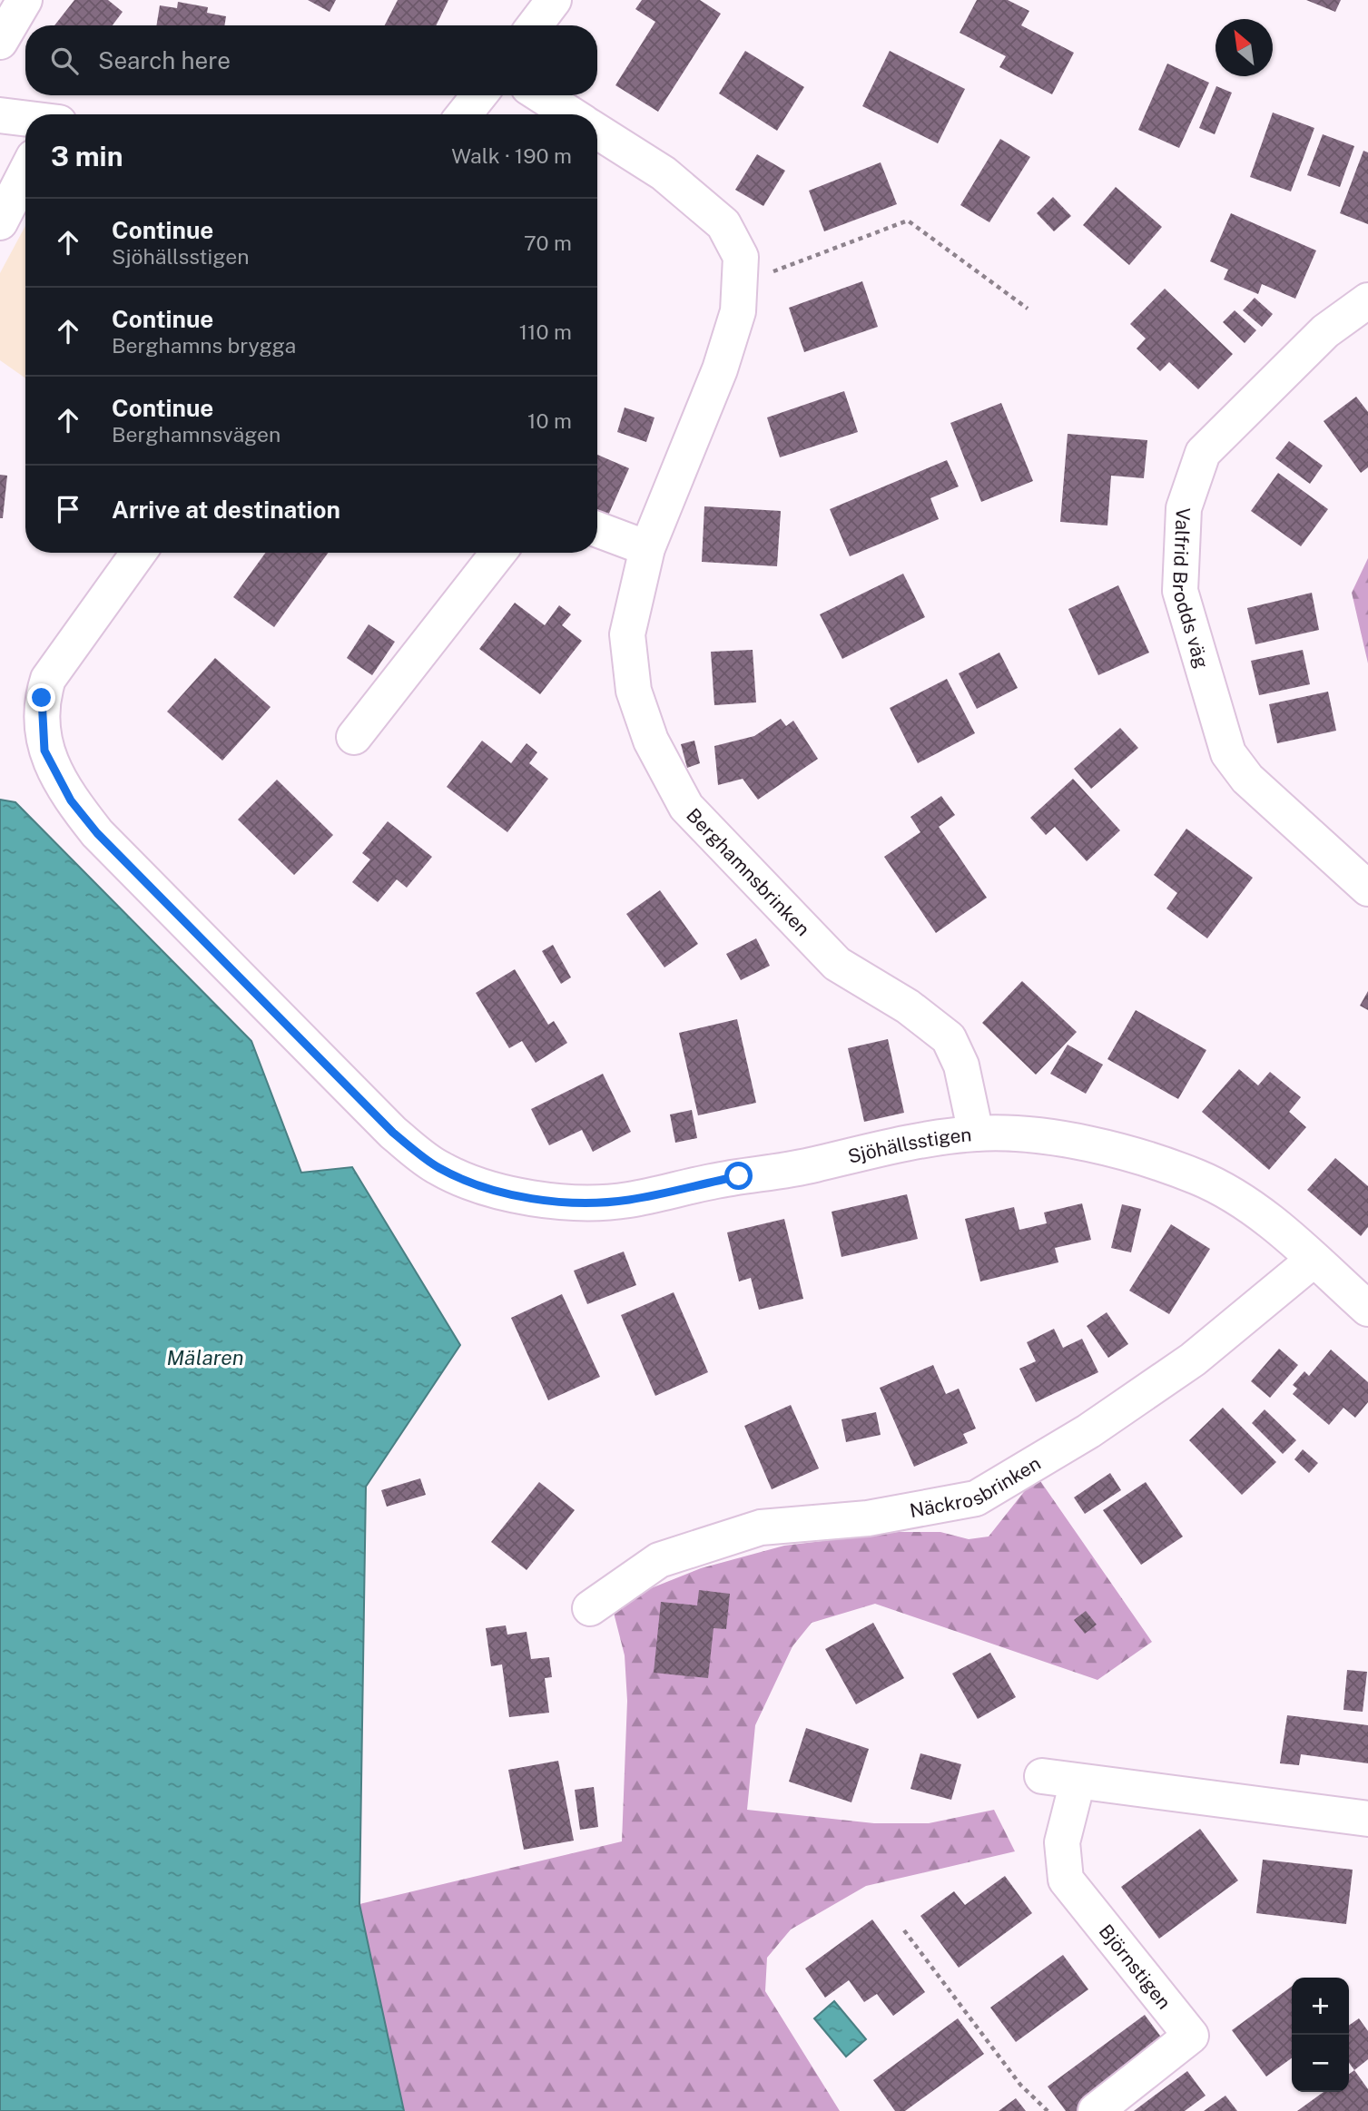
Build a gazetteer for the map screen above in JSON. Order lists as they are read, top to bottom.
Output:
{
  "streets": {
    "street": [
      "Valfrid Brodds väg",
      "Berghamnsbrinken",
      "Sjöhällsstigen",
      "Näckrosbrinken",
      "Björnstigen"
    ]
  },
  "crossings": [
    ["Berghamnsbrinken", "Sjöhällsstigen"],
    ["Sjöhällsstigen", "Näckrosbrinken"]
  ],
  "water": ["Mälaren"],
  "north": "top left",
  "page": {
    "search": "Search here",
    "heading": ["3 min", "Walk · 190 m"],
    "list": [
      ["Continue", "Sjöhällsstigen", "70 m"],
      ["Continue", "Berghamns brygga", "110 m"],
      ["Continue", "Berghamnsvägen", "10 m"],
      "Arrive at destination"
    ],
    "map_buttons": ["+", "−"]
  }
}
